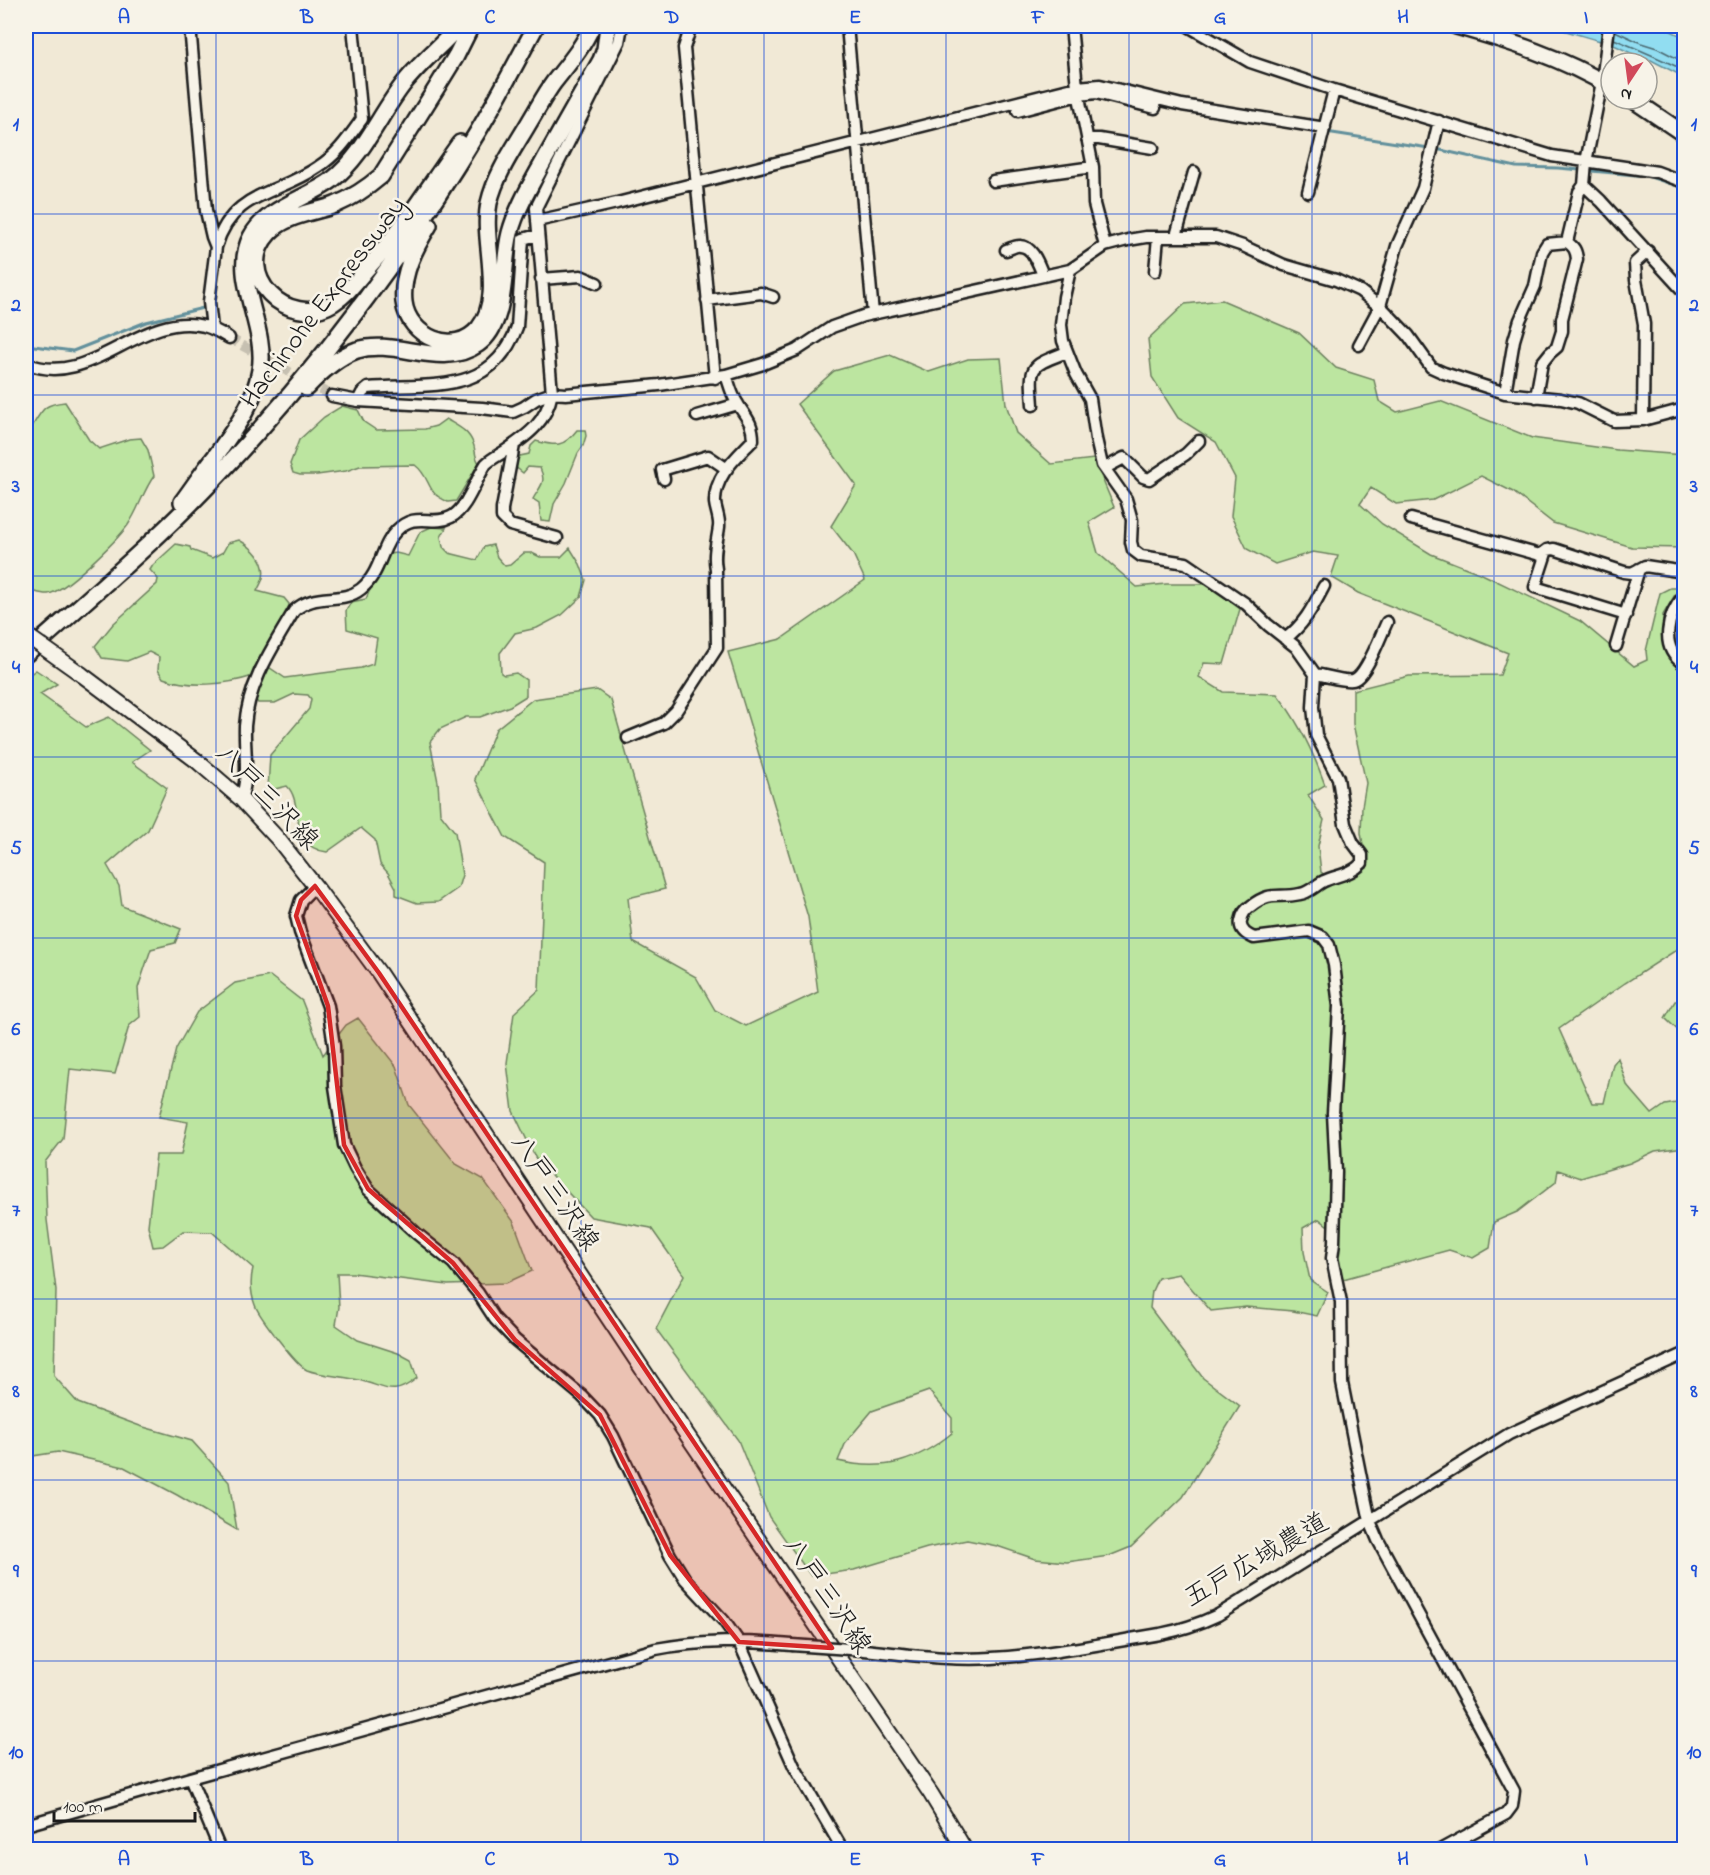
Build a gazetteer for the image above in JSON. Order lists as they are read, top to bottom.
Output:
{
  "streets": {
    "highway": ["Hachinohe Expressway"],
    "main road": ["八戸三沢線"],
    "street": ["五戸広域農道"]
  },
  "scale_bar": "100 m",
  "north": "bottom",
  "grid": {
    "columns": [
      "A",
      "B",
      "C",
      "D",
      "E",
      "F",
      "G",
      "H",
      "I"
    ],
    "rows": [
      "1",
      "2",
      "3",
      "4",
      "5",
      "6",
      "7",
      "8",
      "9",
      "10"
    ]
  }
}
